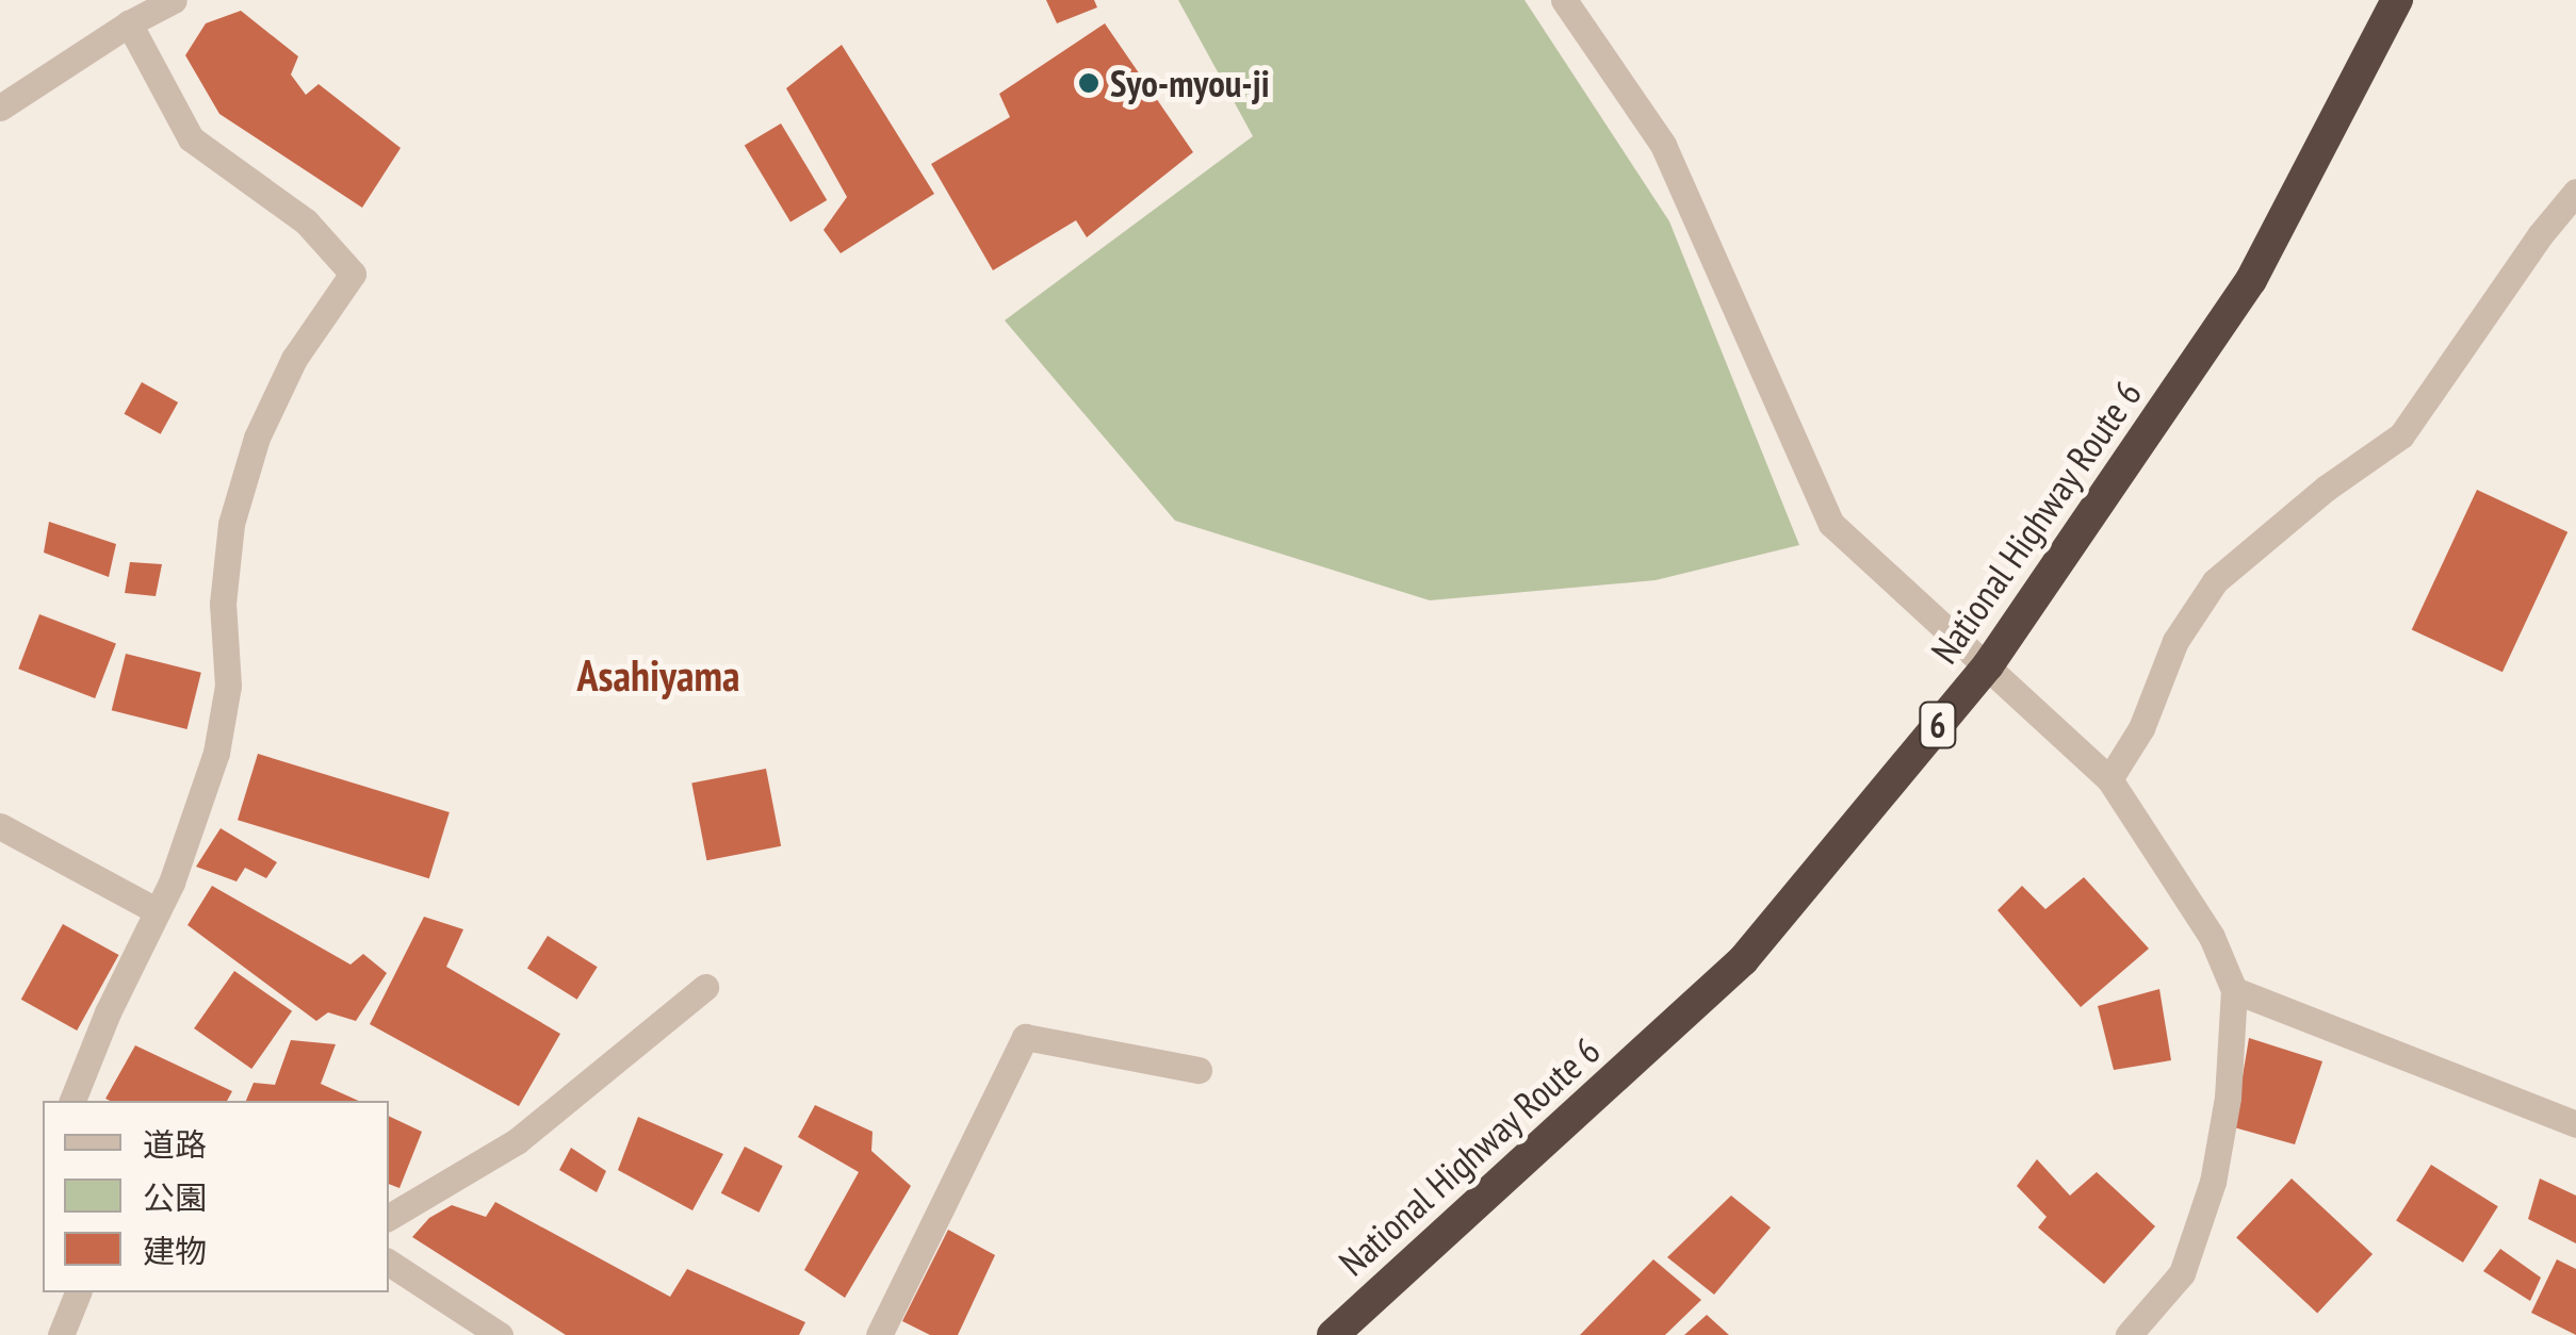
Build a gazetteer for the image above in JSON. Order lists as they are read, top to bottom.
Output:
{
  "streets": {
    "highway": ["National Highway Route 6", "6"]
  },
  "districts": ["Asahiyama"],
  "places": ["Syo-myou-ji"],
  "legend": ["道路", "公園", "建物"]
}
